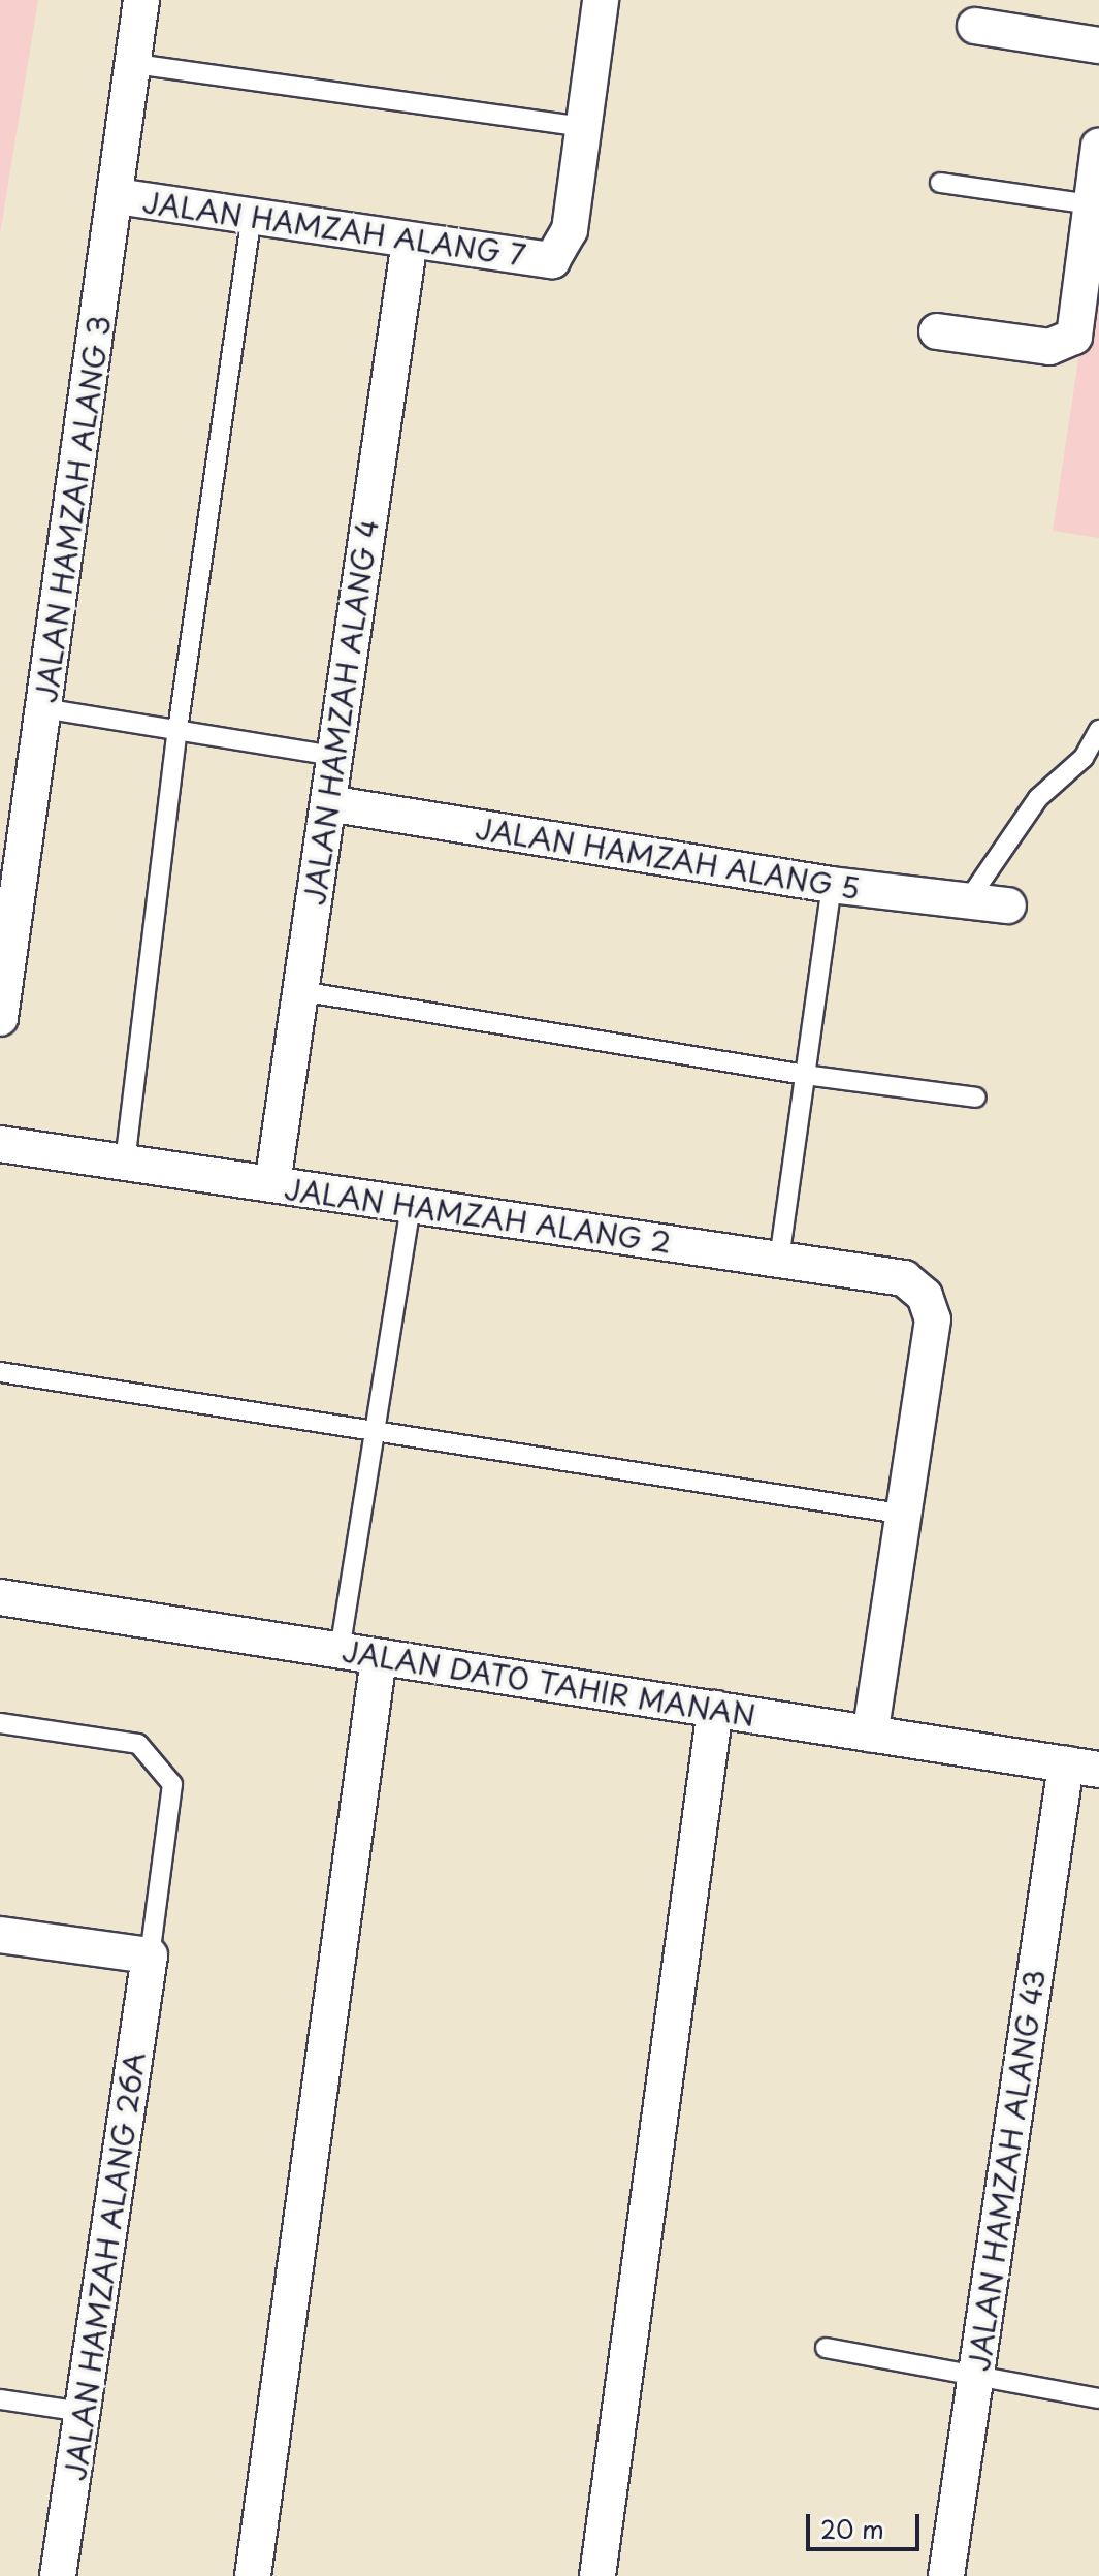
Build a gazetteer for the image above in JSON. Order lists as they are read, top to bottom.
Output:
{
  "streets": {
    "street": [
      "JALAN HAMZAH ALANG 7",
      "JALAN HAMZAH ALANG 3",
      "JALAN HAMZAH ALANG 4",
      "JALAN HAMZAH ALANG 5",
      "JALAN HAMZAH ALANG 2",
      "JALAN DATO TAHIR MANAN",
      "JALAN HAMZAH ALANG 43",
      "JALAN HAMZAH ALANG 26A"
    ]
  },
  "crossings": [
    ["JALAN HAMZAH ALANG 7", "JALAN HAMZAH ALANG 3"],
    ["JALAN HAMZAH ALANG 7", "JALAN HAMZAH ALANG 4"],
    ["JALAN HAMZAH ALANG 4", "JALAN HAMZAH ALANG 5"],
    ["JALAN HAMZAH ALANG 4", "JALAN HAMZAH ALANG 2"],
    ["JALAN DATO TAHIR MANAN", "JALAN HAMZAH ALANG 43"]
  ],
  "scale_bar": "20 m"
}
